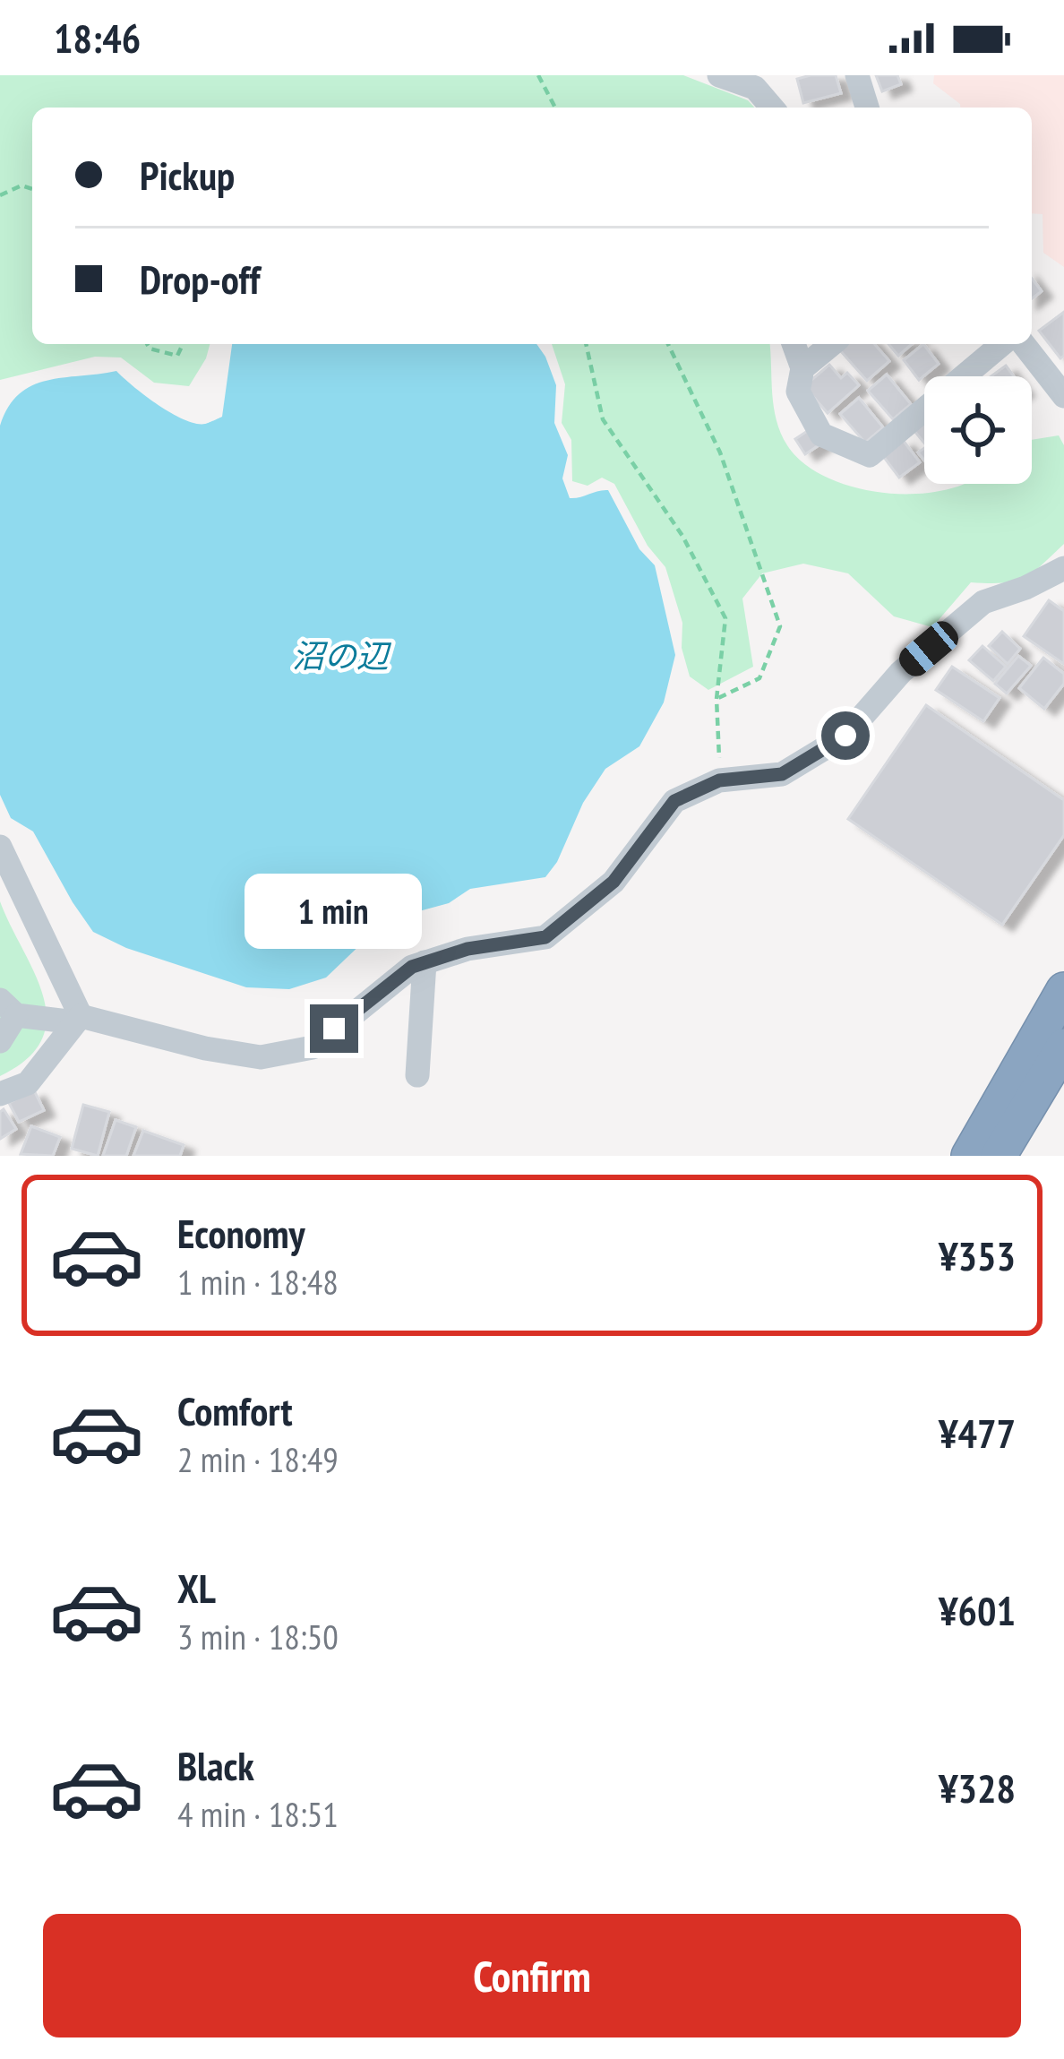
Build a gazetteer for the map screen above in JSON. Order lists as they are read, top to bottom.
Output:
{
  "water": ["沼の辺"],
  "page": {
    "status": "18:46",
    "banner": ["Pickup", "Drop-off"],
    "bubble": "1 min",
    "list": [
      {
        "name": "Economy",
        "note": "1 min · 18:48",
        "value": "¥353"
      },
      {
        "name": "Comfort",
        "note": "2 min · 18:49",
        "value": "¥477"
      },
      {
        "name": "XL",
        "note": "3 min · 18:50",
        "value": "¥601"
      },
      {
        "name": "Black",
        "note": "4 min · 18:51",
        "value": "¥328"
      }
    ],
    "buttons": "Confirm"
  }
}
